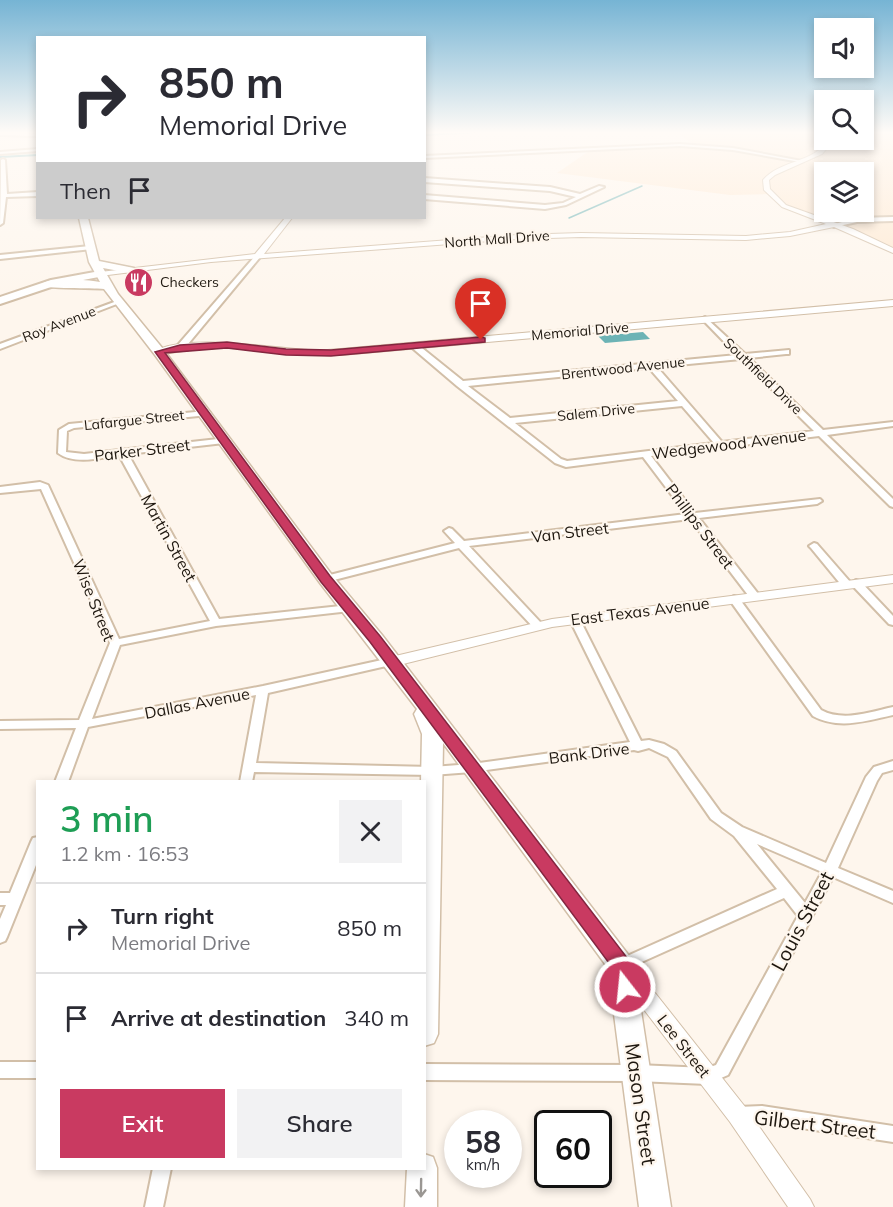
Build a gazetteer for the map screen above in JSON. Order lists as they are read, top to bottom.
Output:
{
  "streets": {
    "main road": ["Lee Street", "Mason Street"],
    "street": [
      "North Mall Drive",
      "Roy Avenue",
      "Memorial Drive",
      "Brentwood Avenue",
      "Southfield Drive",
      "Salem Drive",
      "Lafargue Street",
      "Wedgewood Avenue",
      "Parker Street",
      "Phillips Street",
      "Van Street",
      "Martin Street",
      "Wise Street",
      "East Texas Avenue",
      "Dallas Avenue",
      "Bank Drive",
      "Louis Street",
      "Gilbert Street"
    ]
  },
  "crossings": [
    ["Roy Avenue", "Lee Street"],
    ["Memorial Drive", "Southfield Drive"],
    ["Memorial Drive", "Lee Street"],
    ["Brentwood Avenue", "Southfield Drive"],
    ["Southfield Drive", "Wedgewood Avenue"],
    ["Salem Drive", "Wedgewood Avenue"],
    ["Lafargue Street", "Parker Street"],
    ["Lafargue Street", "Lee Street"],
    ["Wedgewood Avenue", "Phillips Street"],
    ["Parker Street", "Martin Street"],
    ["Parker Street", "Lee Street"],
    ["Phillips Street", "Van Street"],
    ["Phillips Street", "East Texas Avenue"],
    ["Van Street", "Lee Street"],
    ["Wise Street", "Dallas Avenue"],
    ["East Texas Avenue", "Dallas Avenue"],
    ["East Texas Avenue", "Bank Drive"],
    ["East Texas Avenue", "Lee Street"],
    ["Dallas Avenue", "Lee Street"],
    ["Bank Drive", "Lee Street"],
    ["Louis Street", "Lee Street"],
    ["Lee Street", "Mason Street"],
    ["Lee Street", "Gilbert Street"]
  ],
  "places": {
    "restaurant": ["Checkers"]
  },
  "page": {
    "turn": ["850 m", "Memorial Drive"],
    "then": "Then",
    "heading": ["3 min", "1.2 km · 16:53"],
    "list": [
      {
        "name": "Turn right",
        "note": "Memorial Drive",
        "value": "850 m"
      },
      {
        "name": "Arrive at destination",
        "value": "340 m"
      }
    ],
    "buttons": ["Exit", "Share"],
    "speed": "58 km/h",
    "limit": "60"
  }
}
